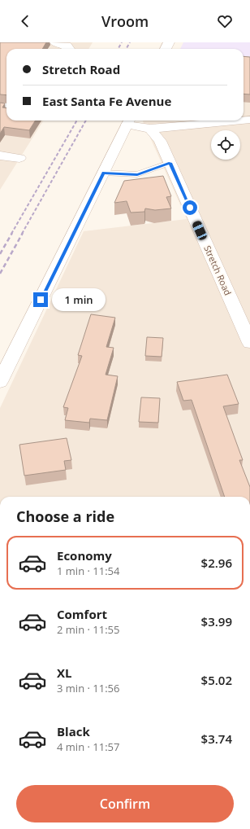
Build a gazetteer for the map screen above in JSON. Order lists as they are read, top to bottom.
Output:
{
  "streets": {
    "street": ["Stretch Road"]
  },
  "page": {
    "header": "Vroom",
    "banner": ["Stretch Road", "East Santa Fe Avenue"],
    "bubble": "1 min",
    "heading": "Choose a ride",
    "list": [
      {
        "name": "Economy",
        "note": "1 min · 11:54",
        "value": "$2.96"
      },
      {
        "name": "Comfort",
        "note": "2 min · 11:55",
        "value": "$3.99"
      },
      {
        "name": "XL",
        "note": "3 min · 11:56",
        "value": "$5.02"
      },
      {
        "name": "Black",
        "note": "4 min · 11:57",
        "value": "$3.74"
      }
    ],
    "buttons": "Confirm"
  }
}
